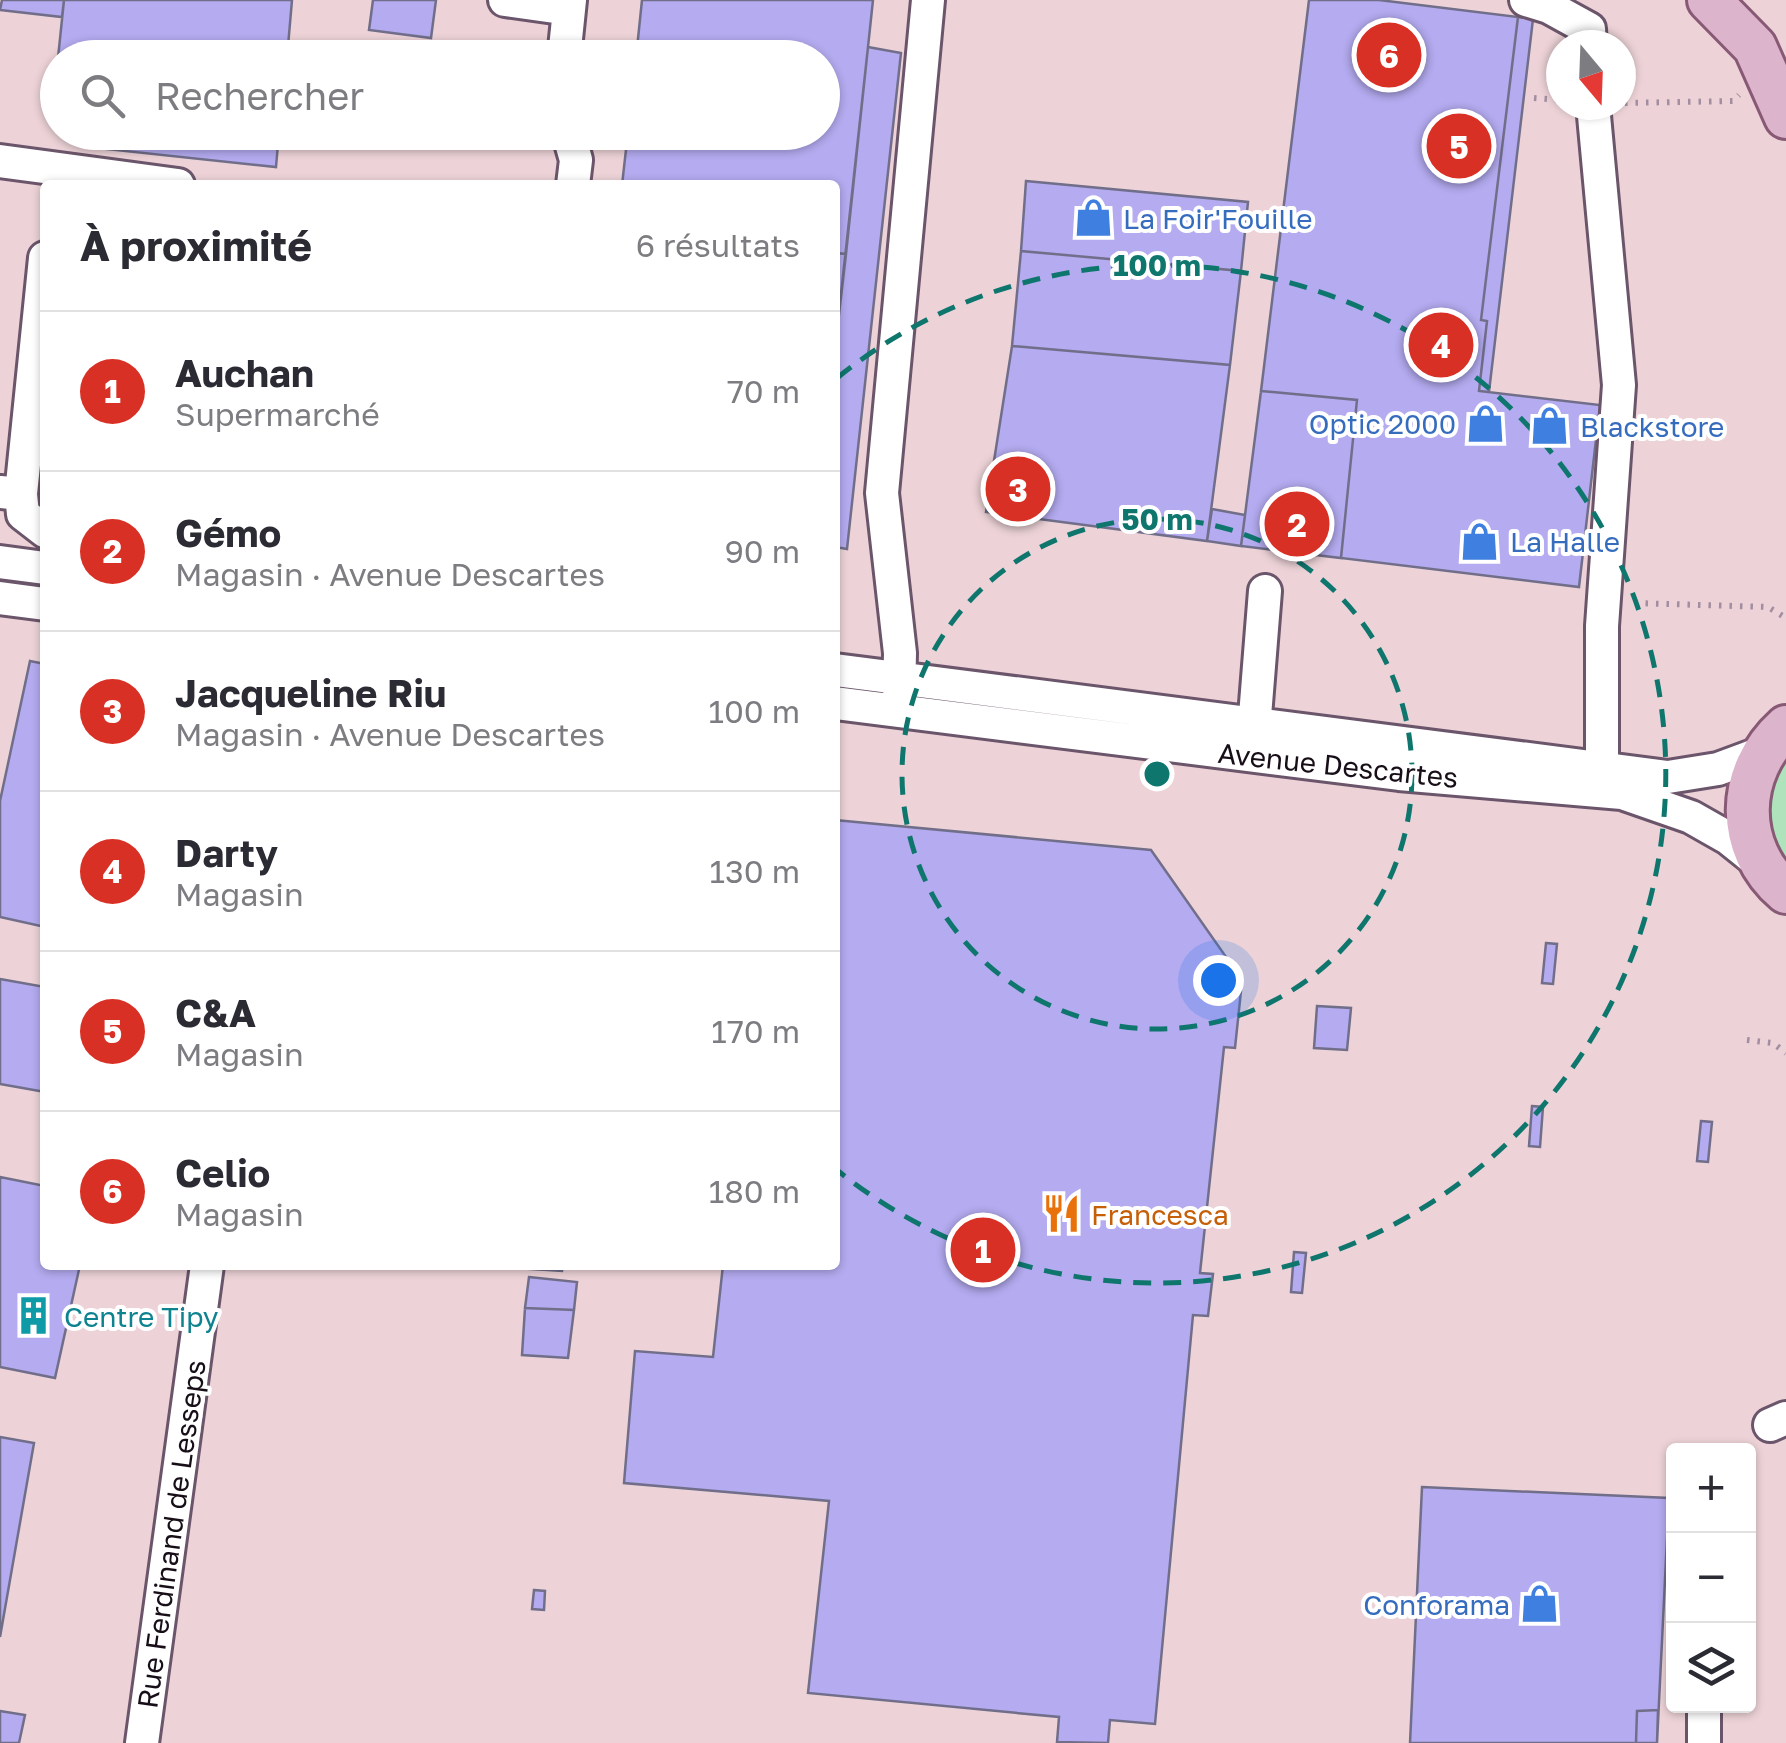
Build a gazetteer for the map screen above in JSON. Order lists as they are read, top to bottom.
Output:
{
  "streets": {
    "street": ["Avenue Descartes", "Rue Ferdinand de Lesseps"]
  },
  "places": {
    "shop": [
      "La Foir'Fouille",
      "Optic 2000",
      "Blackstore",
      "La Halle",
      "Conforama"
    ],
    "restaurant": ["Francesca"],
    "building": ["Centre Tipy"]
  },
  "north": "bottom",
  "page": {
    "pins": [
      "6",
      "5",
      "4",
      "3",
      "2",
      "1"
    ],
    "search": "Rechercher",
    "heading": ["À proximité", "6 résultats"],
    "list": [
      {
        "mark": "1",
        "name": "Auchan",
        "note": "Supermarché",
        "value": "70 m"
      },
      {
        "mark": "2",
        "name": "Gémo",
        "note": "Magasin · Avenue Descartes",
        "value": "90 m"
      },
      {
        "mark": "3",
        "name": "Jacqueline Riu",
        "note": "Magasin · Avenue Descartes",
        "value": "100 m"
      },
      {
        "mark": "4",
        "name": "Darty",
        "note": "Magasin",
        "value": "130 m"
      },
      {
        "mark": "5",
        "name": "C&A",
        "note": "Magasin",
        "value": "170 m"
      },
      {
        "mark": "6",
        "name": "Celio",
        "note": "Magasin",
        "value": "180 m"
      }
    ],
    "map_buttons": ["+", "−"]
  },
  "rings": ["100 m", "50 m"]
}
